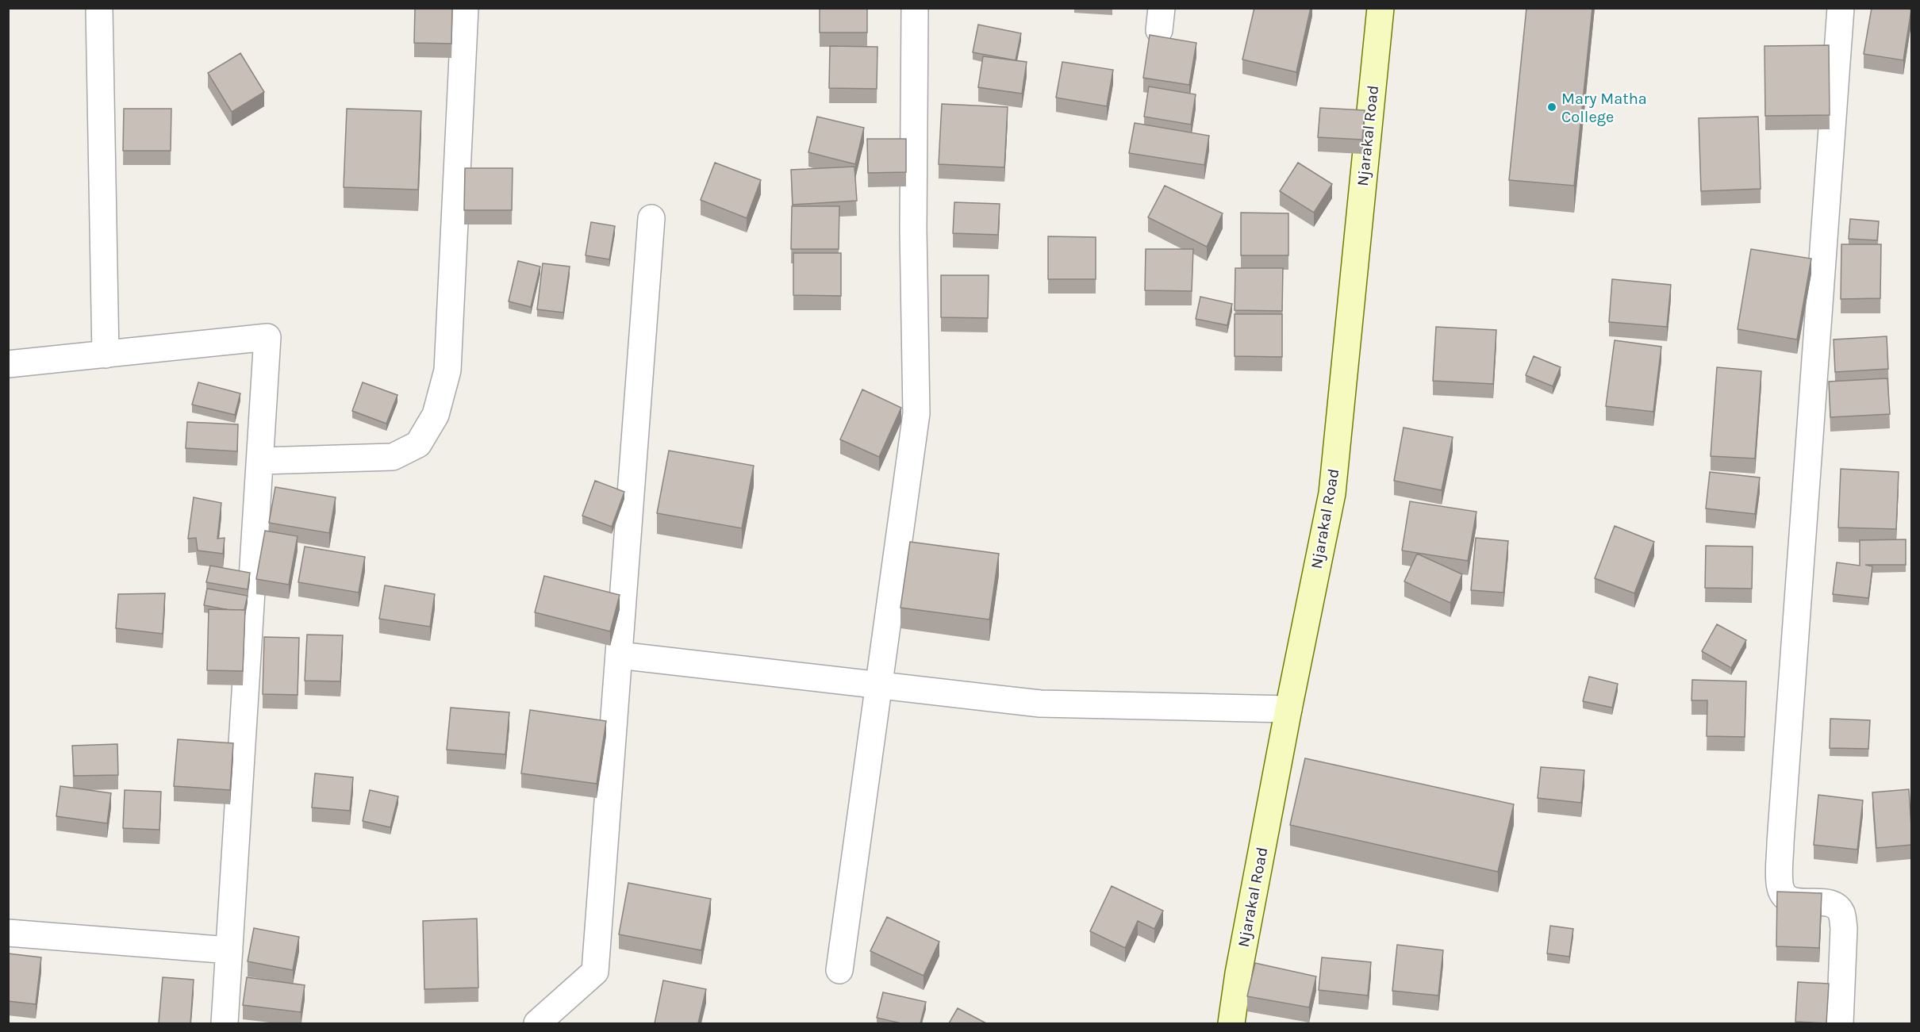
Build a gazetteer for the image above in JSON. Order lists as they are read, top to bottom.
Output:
{
  "streets": {
    "main road": ["Njarakal Road"]
  },
  "places": ["Mary Matha College"]
}
